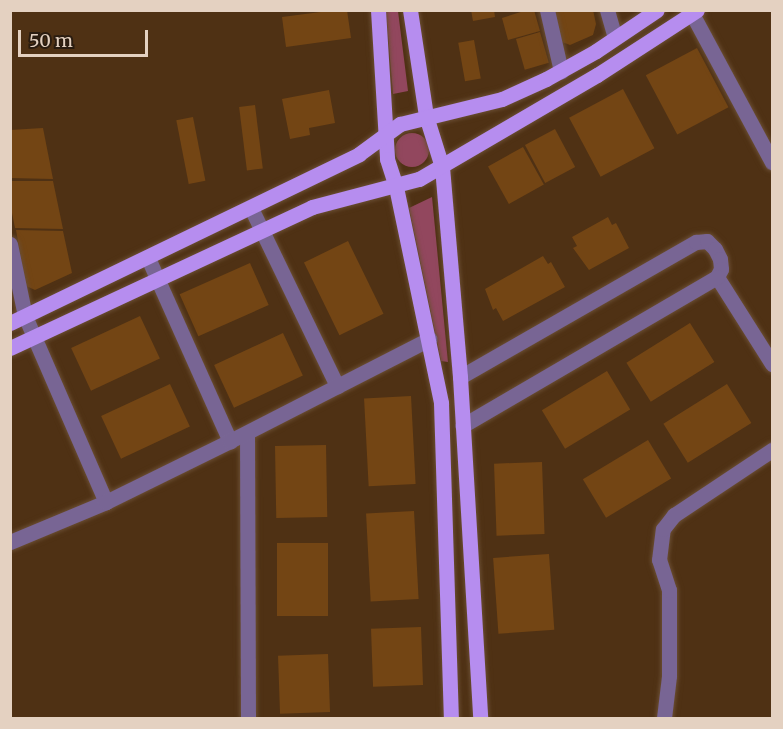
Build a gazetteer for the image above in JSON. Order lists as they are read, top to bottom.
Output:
{
  "scale_bar": "50 m"
}
